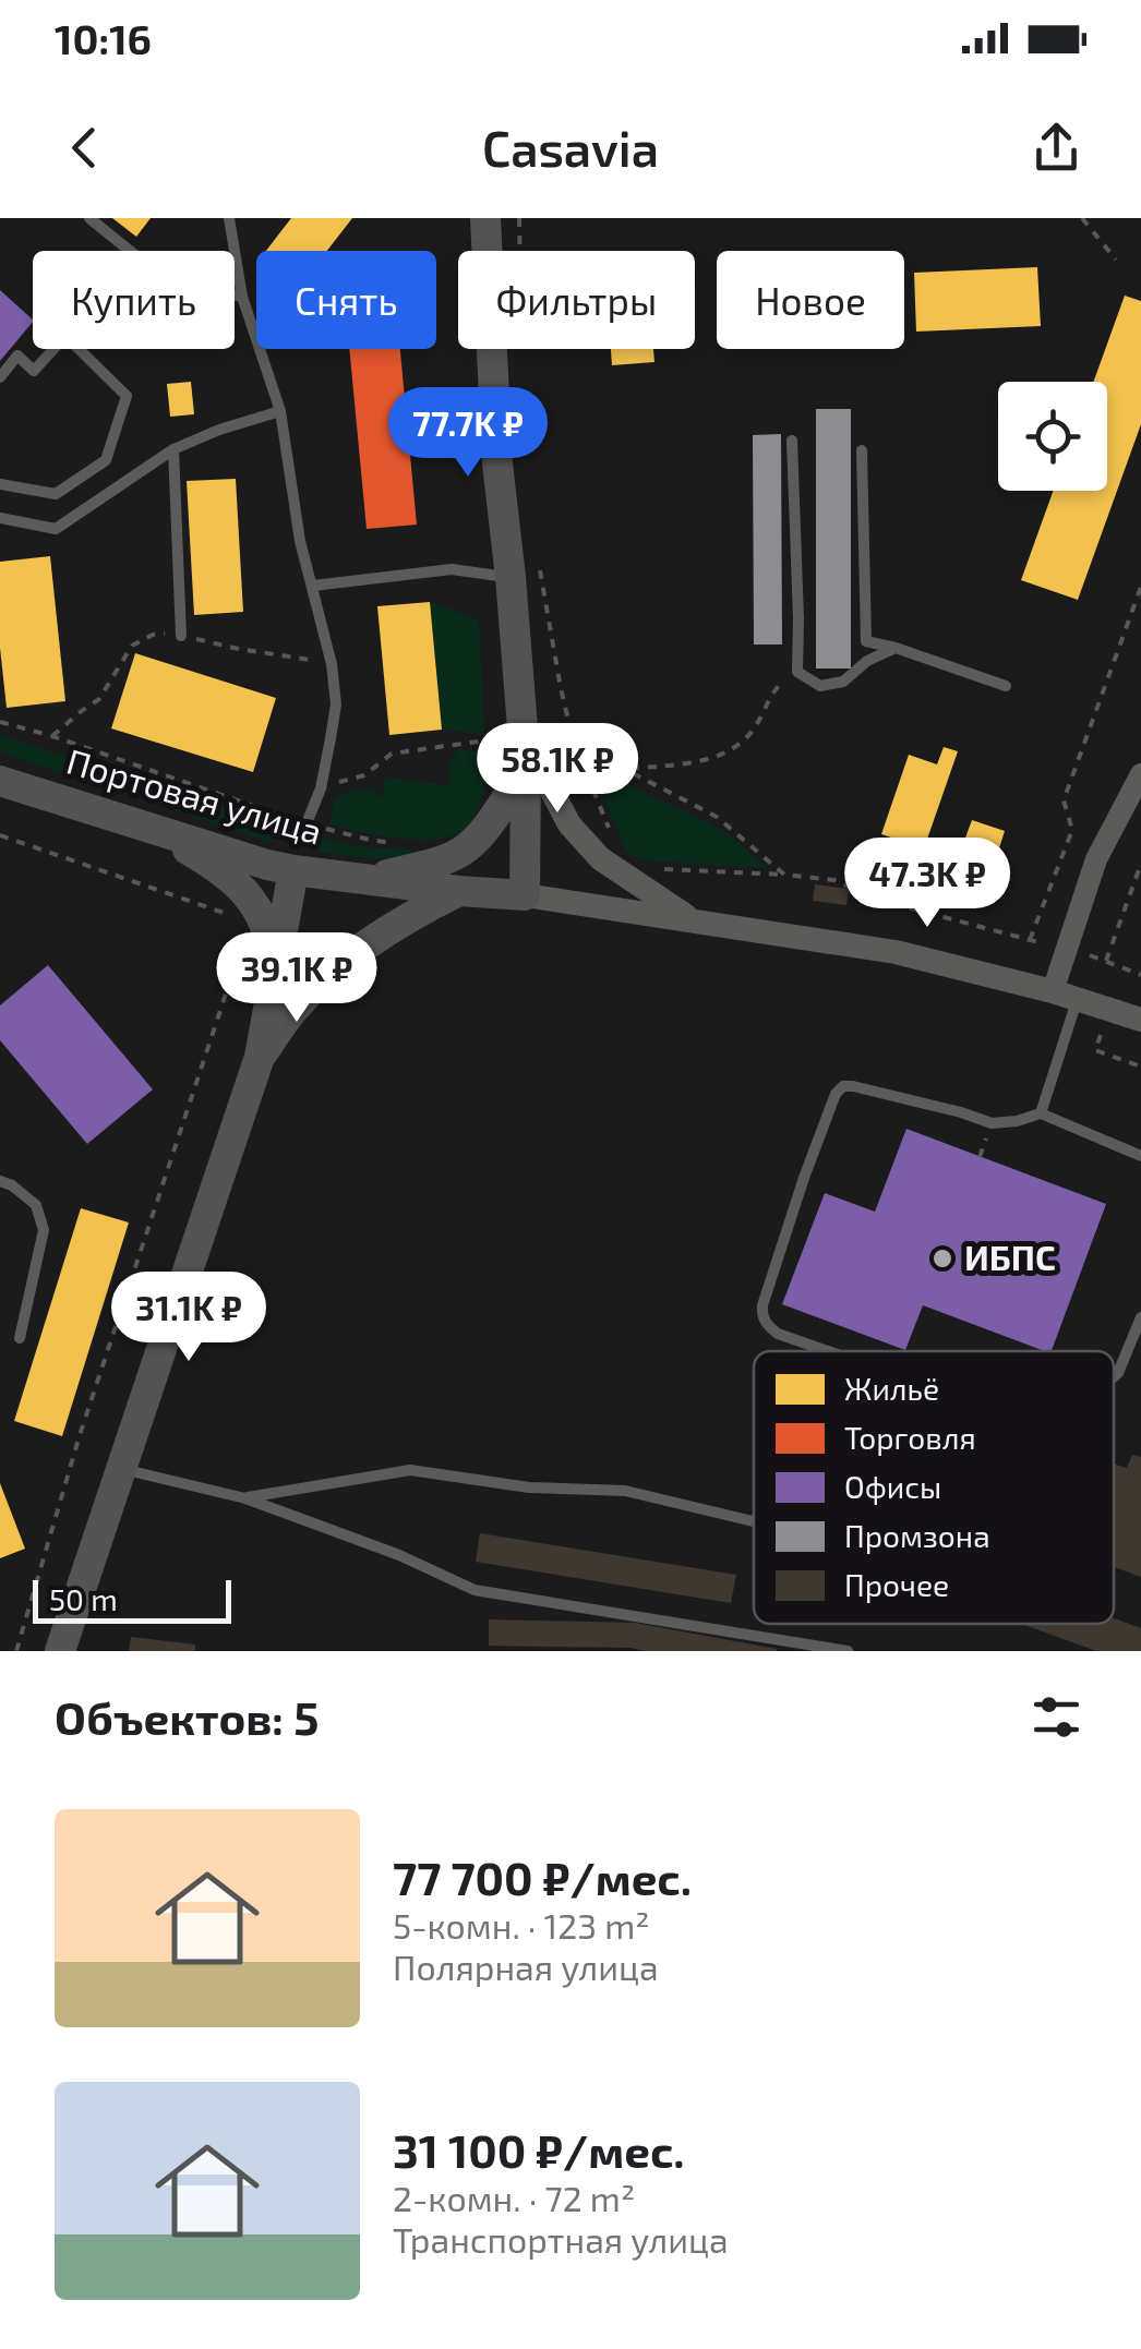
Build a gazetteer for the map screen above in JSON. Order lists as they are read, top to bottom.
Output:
{
  "streets": {
    "main road": ["Портовая улица"]
  },
  "places": ["ИБПС"],
  "legend": [
    "Жильё",
    "Торговля",
    "Офисы",
    "Промзона",
    "Прочее"
  ],
  "scale_bar": "50 m",
  "page": {
    "status": "10:16",
    "header": "Casavia",
    "chip": [
      "Купить",
      "Снять",
      "Фильтры",
      "Новое"
    ],
    "price": [
      "77.7K ₽",
      "58.1K ₽",
      "47.3K ₽",
      "39.1K ₽",
      "31.1K ₽"
    ],
    "scale": "50 m",
    "heading": "Объектов: 5",
    "list": [
      {
        "name": "77 700 ₽/мес.",
        "note": "5-комн. · 123 m² · Полярная улица"
      },
      {
        "name": "31 100 ₽/мес.",
        "note": "2-комн. · 72 m² · Транспортная улица"
      }
    ]
  }
}
